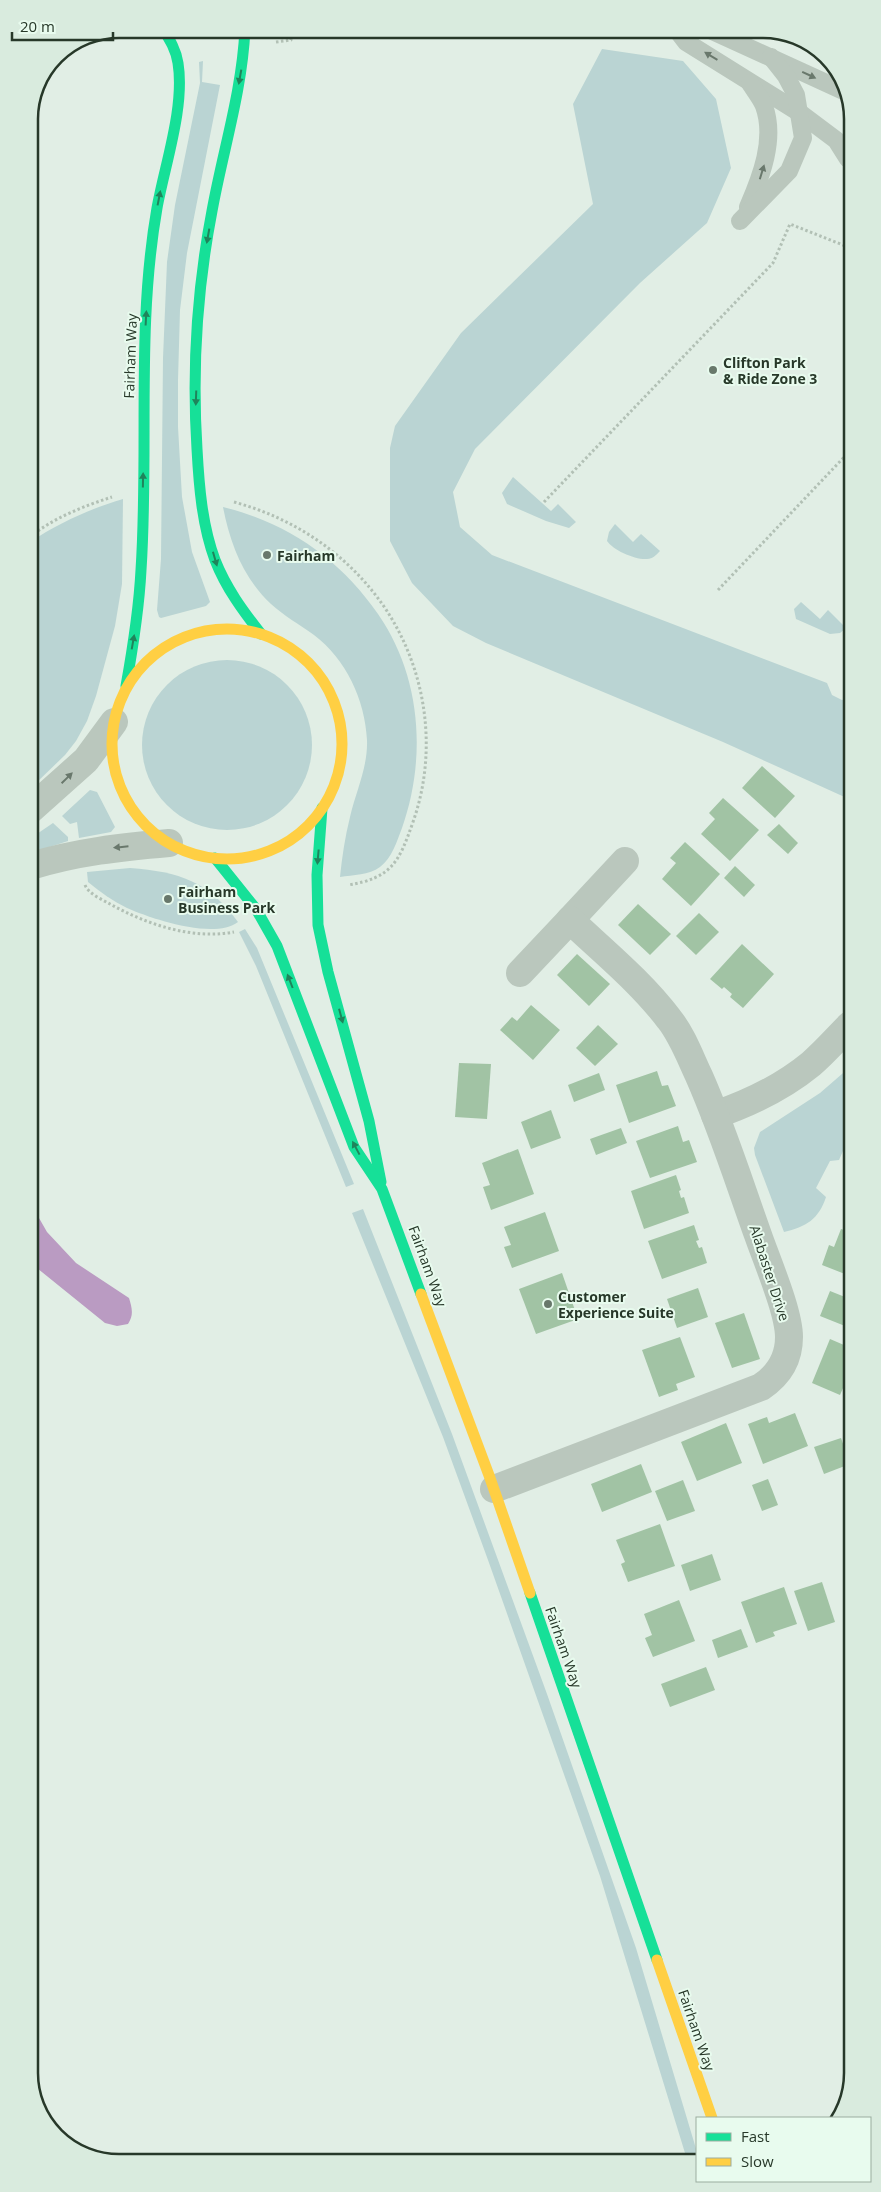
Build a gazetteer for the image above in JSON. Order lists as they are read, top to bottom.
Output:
{
  "streets": {
    "street": ["Fairham Way", "Alabaster Drive"]
  },
  "crossings": [
    ["Fairham Way", "Alabaster Drive"]
  ],
  "places": [
    "Clifton Park & Ride Zone 3",
    "Fairham",
    "Fairham Business Park",
    "Customer Experience Suite"
  ],
  "legend": ["Fast", "Slow"],
  "scale_bar": "20 m"
}
